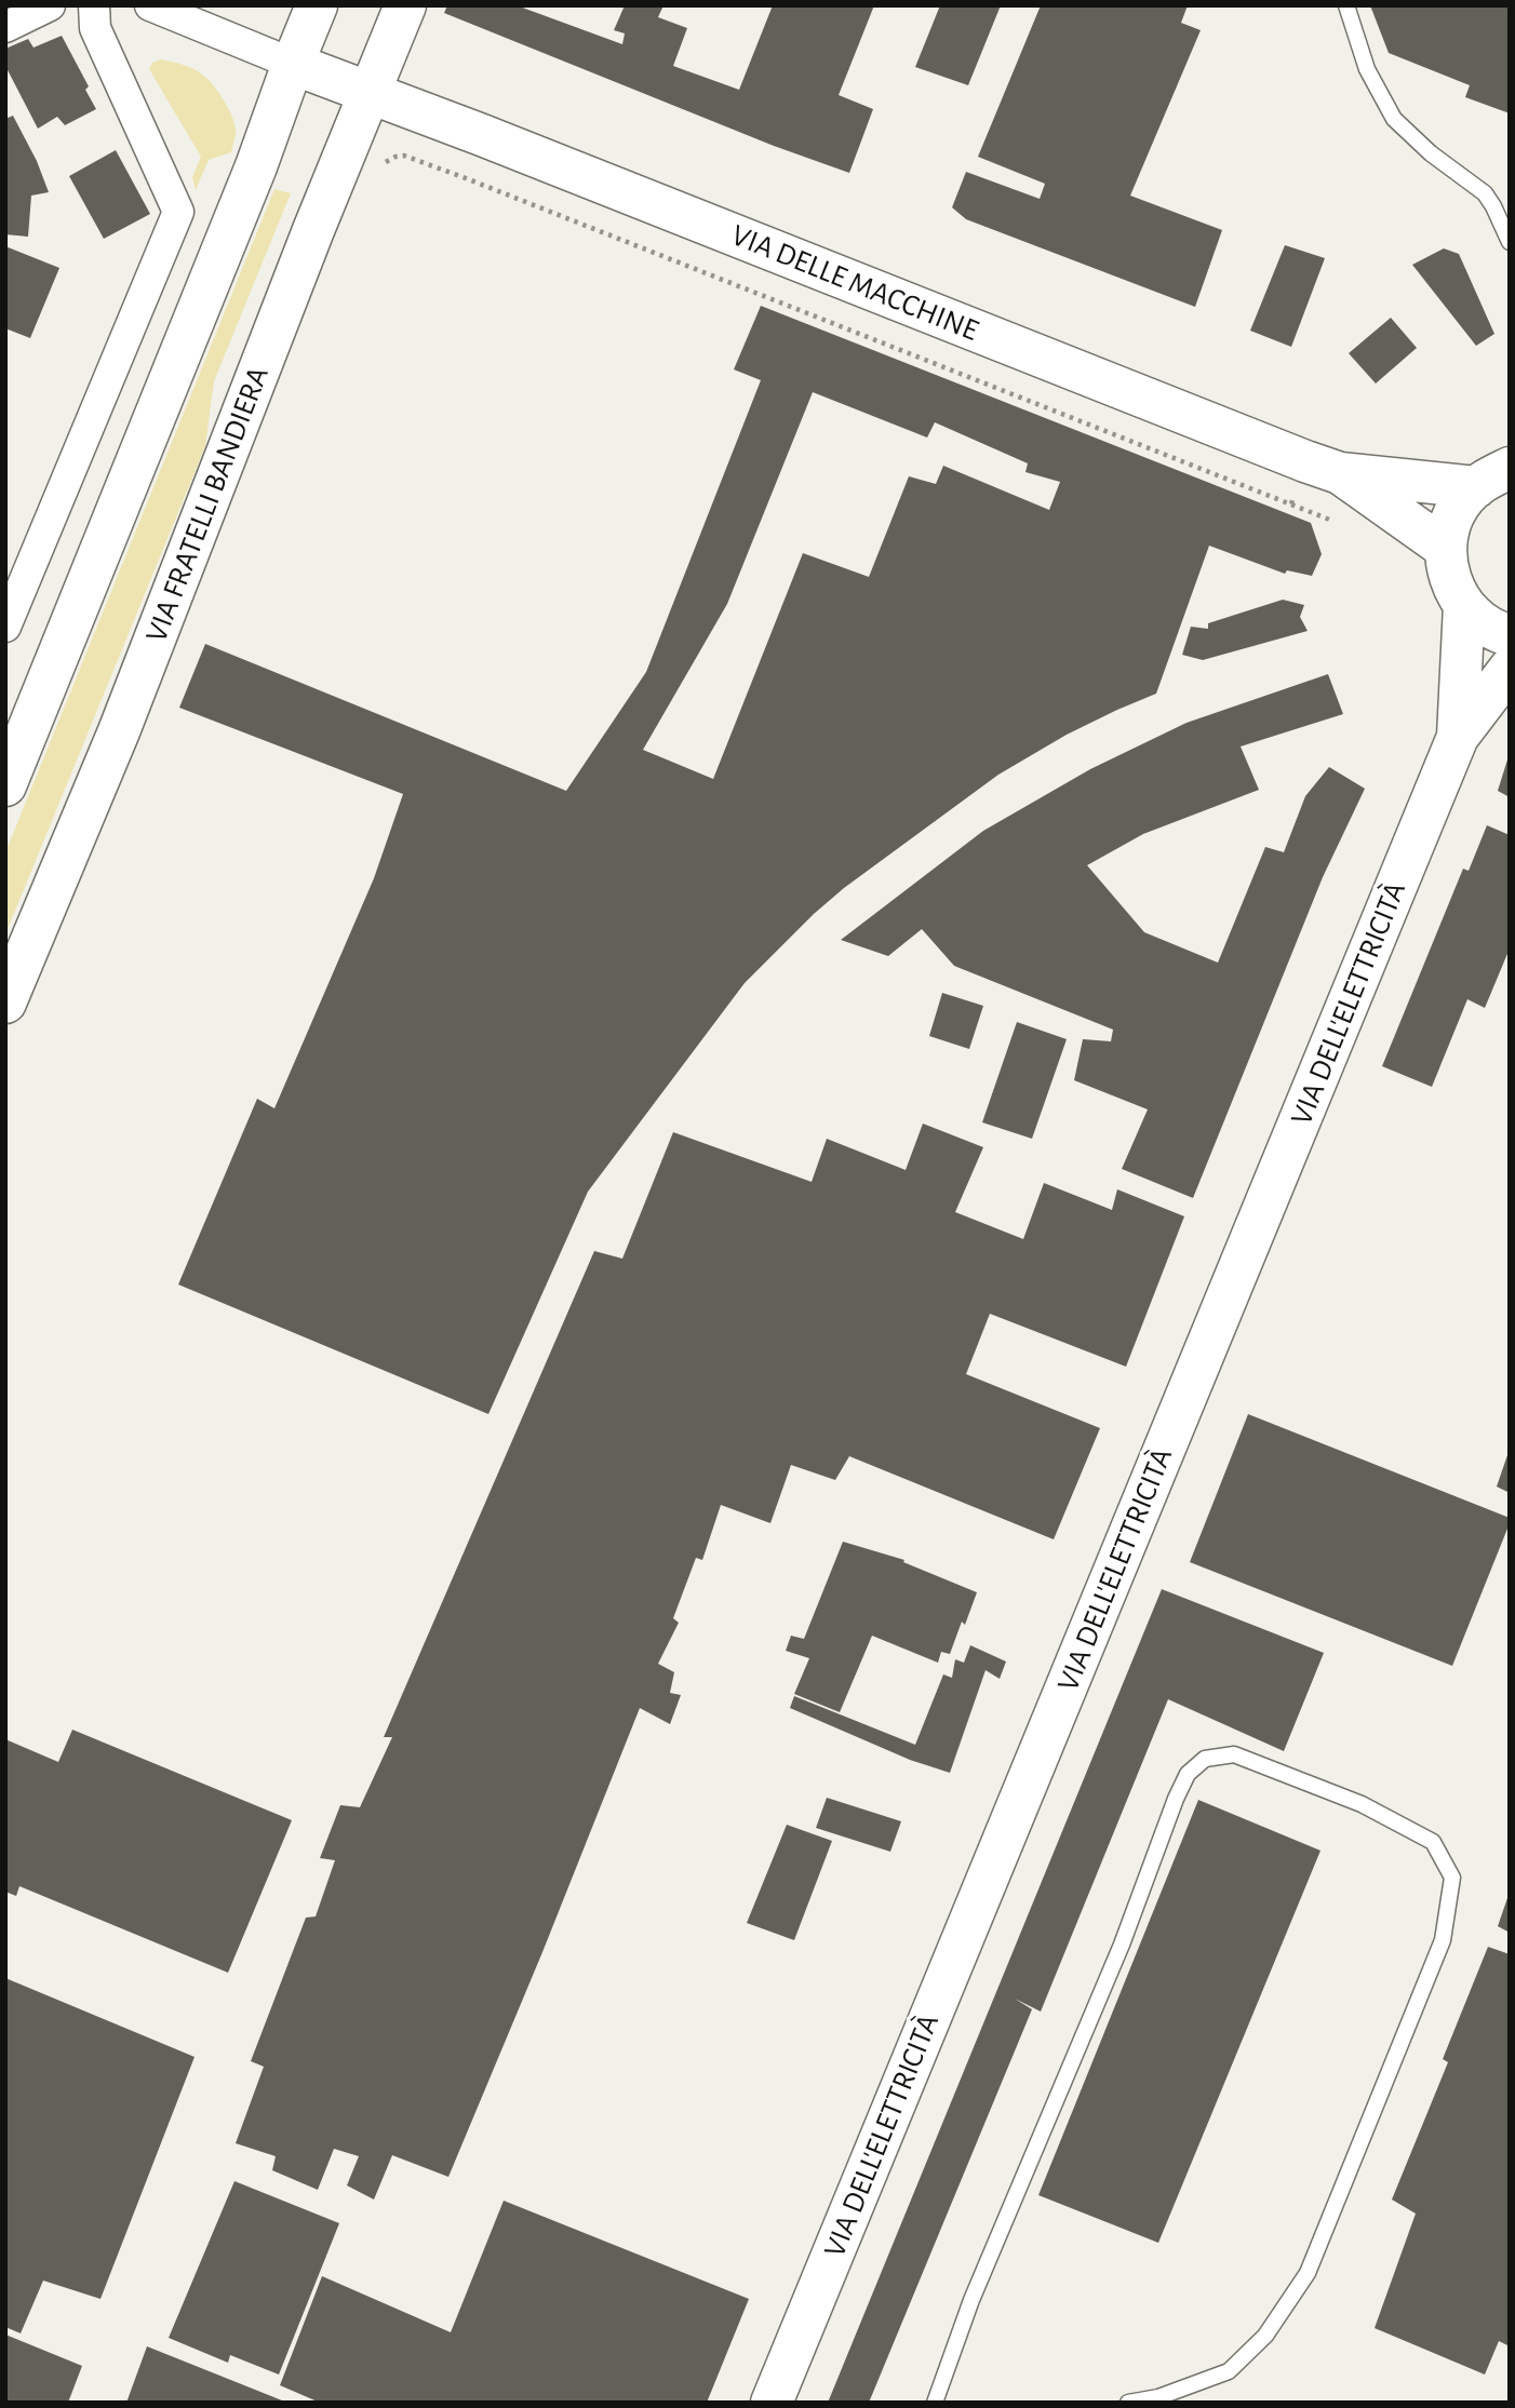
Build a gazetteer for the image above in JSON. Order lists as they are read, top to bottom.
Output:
{
  "streets": {
    "street": ["VIA DELLE MACCHINE", "VIA FRATELLI BANDIERA", "VIA DELL'ELETTRICITÀ"]
  },
  "crossings": [
    ["VIA DELLE MACCHINE", "VIA FRATELLI BANDIERA"]
  ]
}
